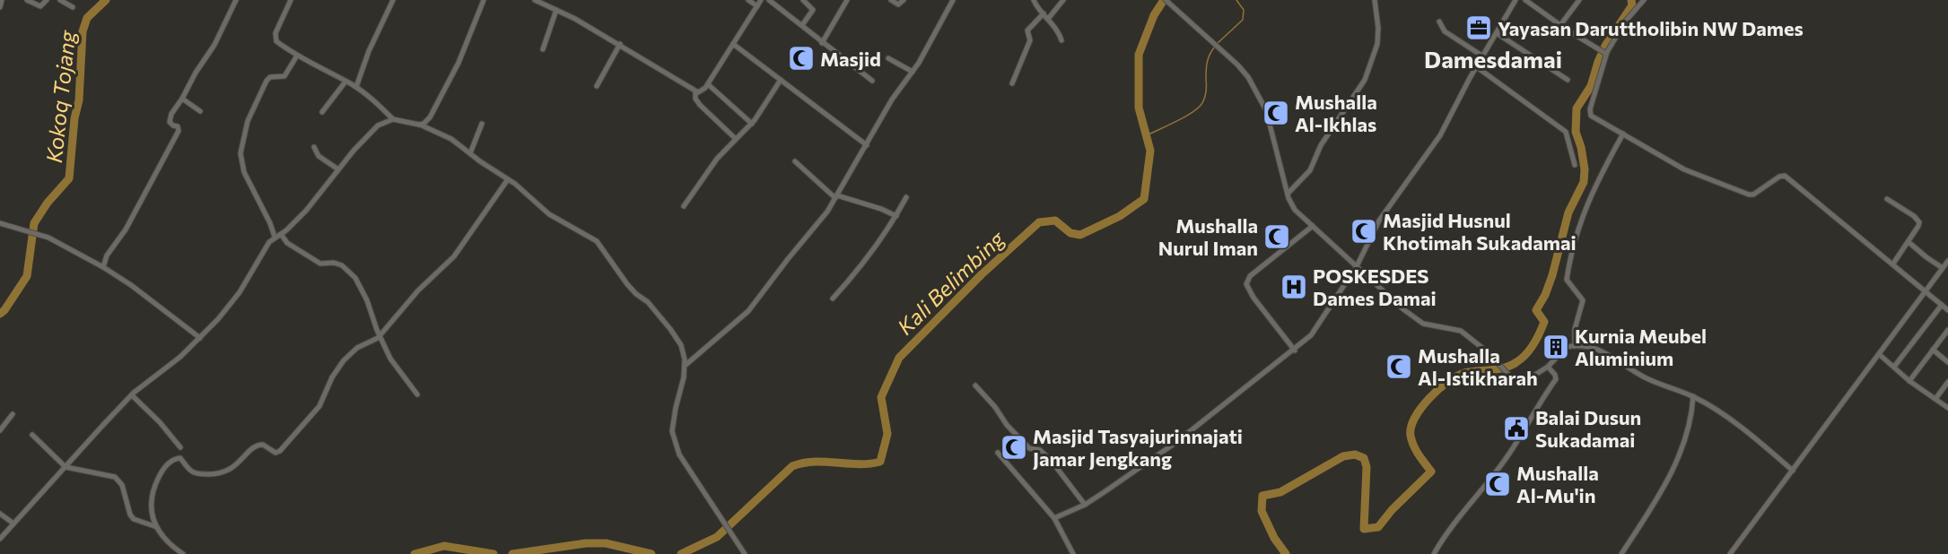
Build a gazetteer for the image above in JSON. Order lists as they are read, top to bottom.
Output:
{
  "districts": ["Damesdamai"],
  "water": ["Kokoq Tojang", "Kali Belimbing"],
  "places": {
    "office": ["Yayasan Daruttholibin NW Dames"],
    "mosque": [
      "Masjid",
      "Mushalla Al-Ikhlas",
      "Masjid Husnul Khotimah Sukadamai",
      "Mushalla Nurul Iman",
      "Mushalla Al-Istikharah",
      "Masjid Tasyajurinnajati Jamar Jengkang",
      "Mushalla Al-Mu'in"
    ],
    "hospital": ["POSKESDES Dames Damai"],
    "building": ["Kurnia Meubel Aluminium"],
    "public building": ["Balai Dusun Sukadamai"]
  }
}
